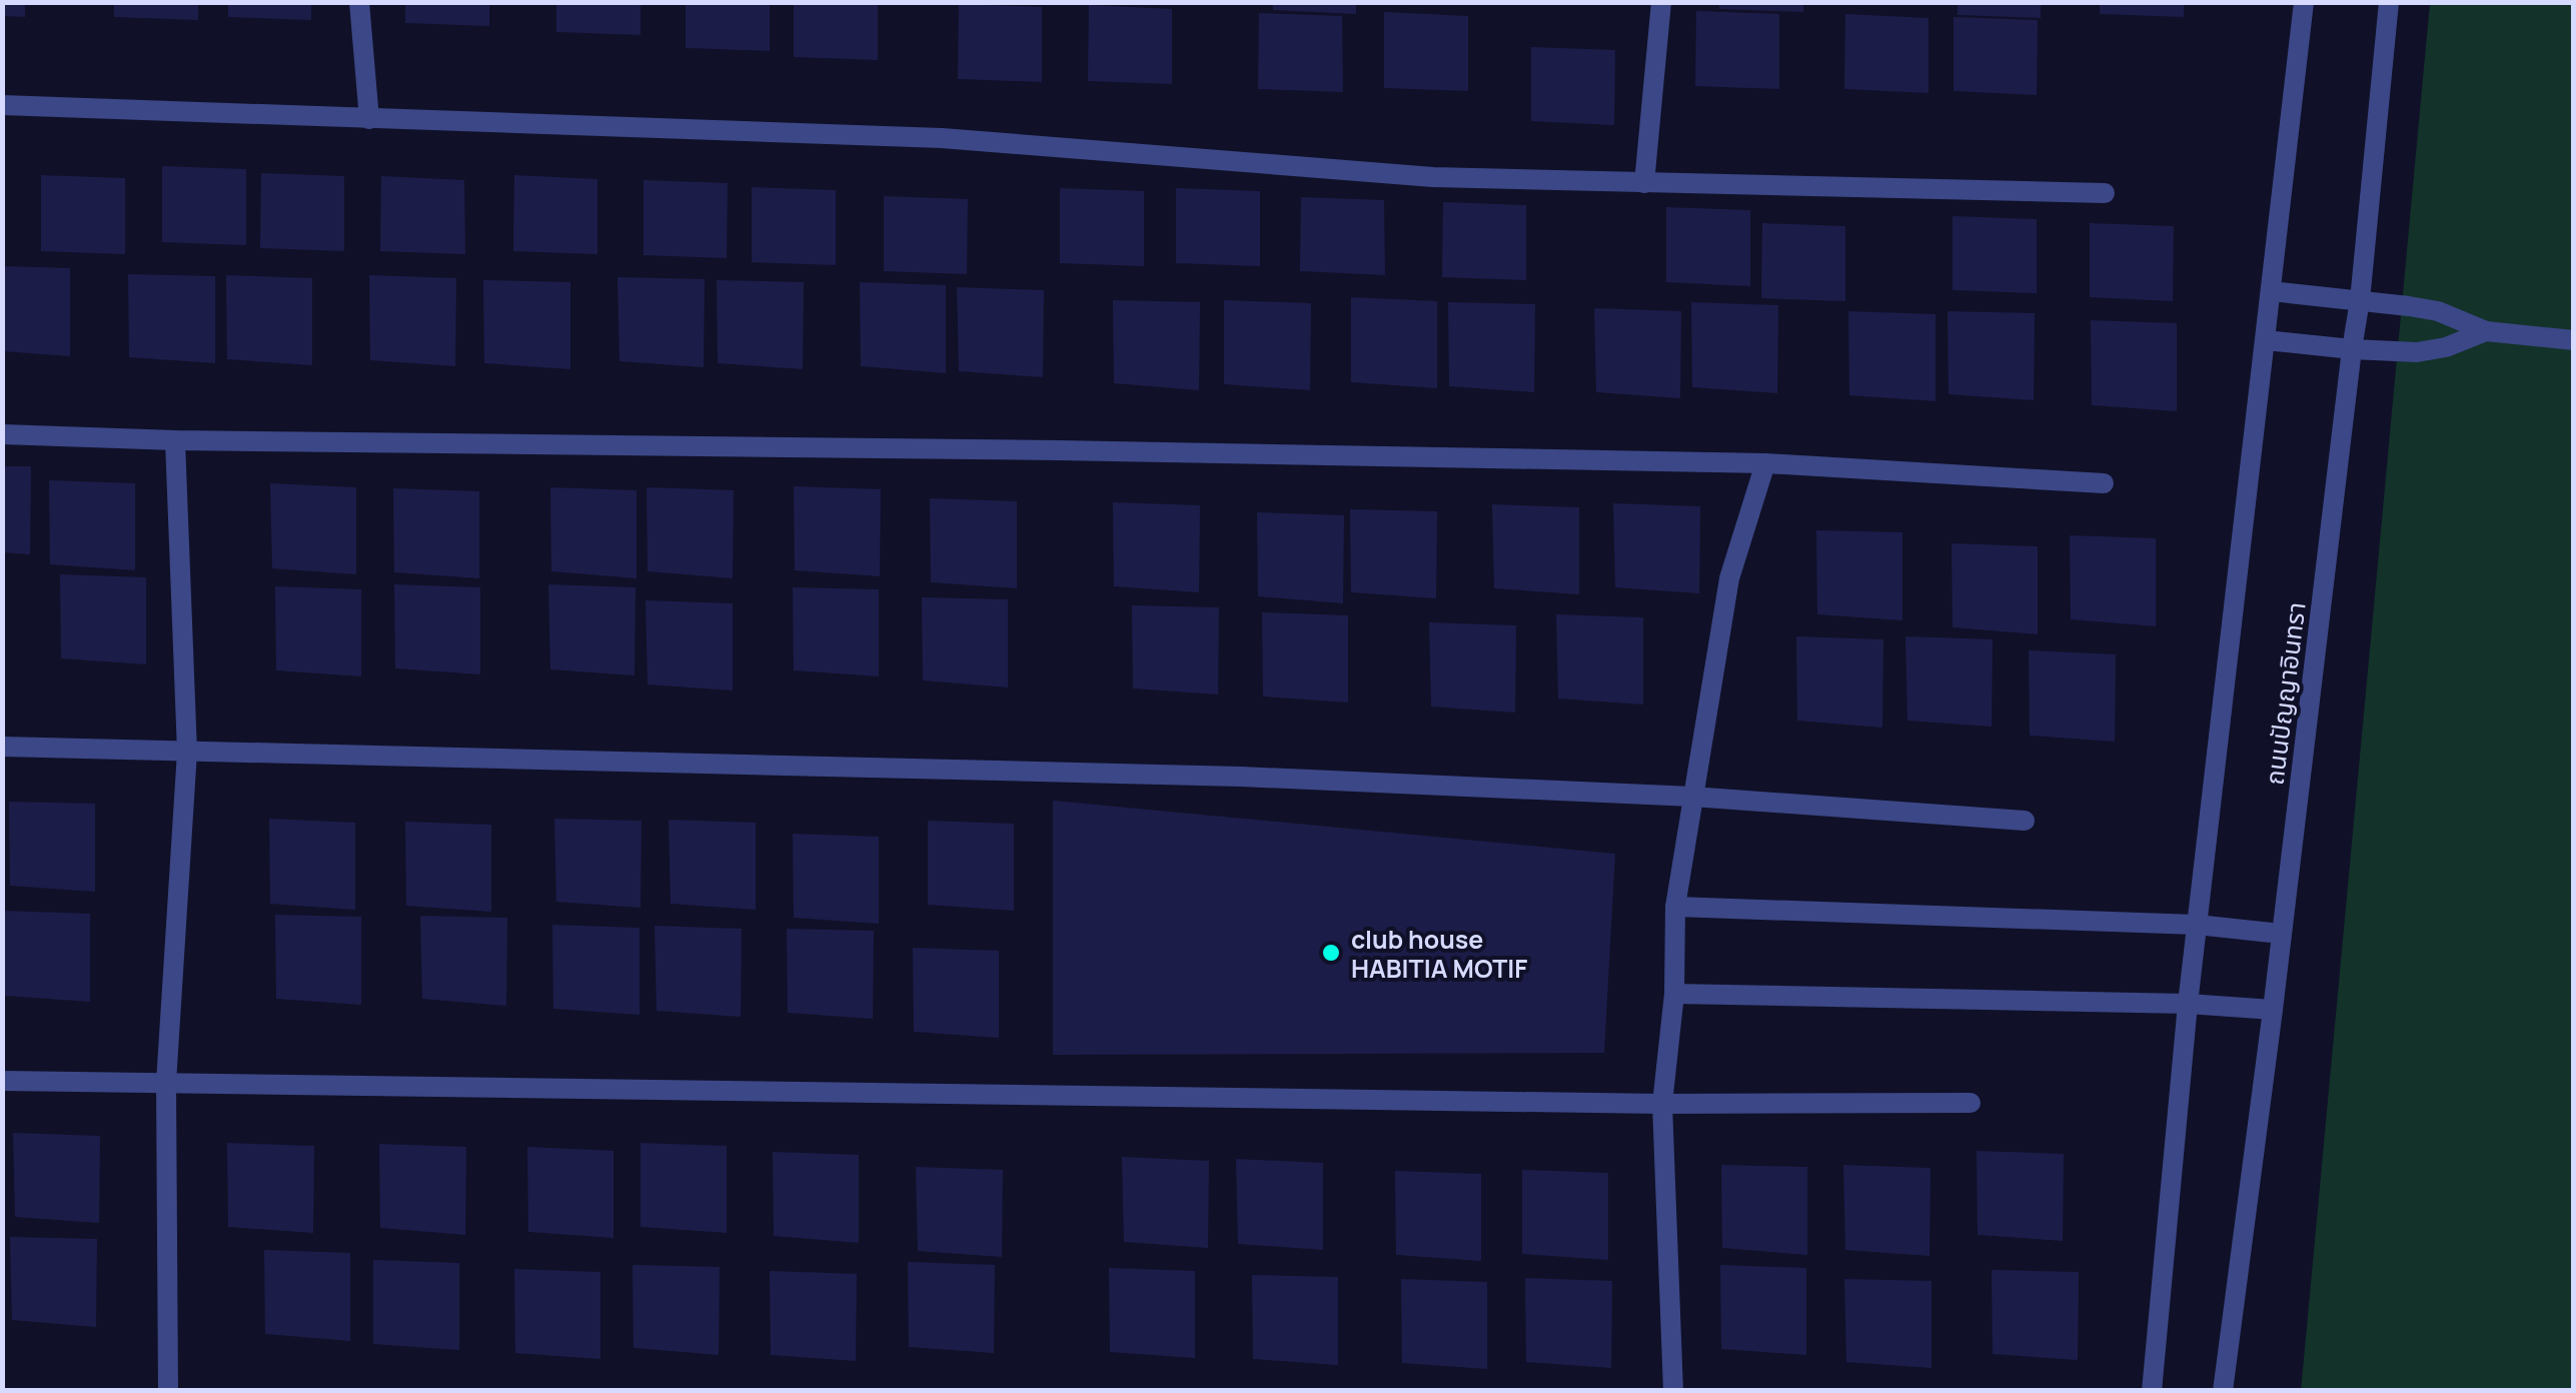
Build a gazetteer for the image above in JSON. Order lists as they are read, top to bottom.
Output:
{
  "streets": {
    "street": ["ถนนปัญญาอินทรา"]
  },
  "places": ["club house HABITIA MOTIF"]
}
